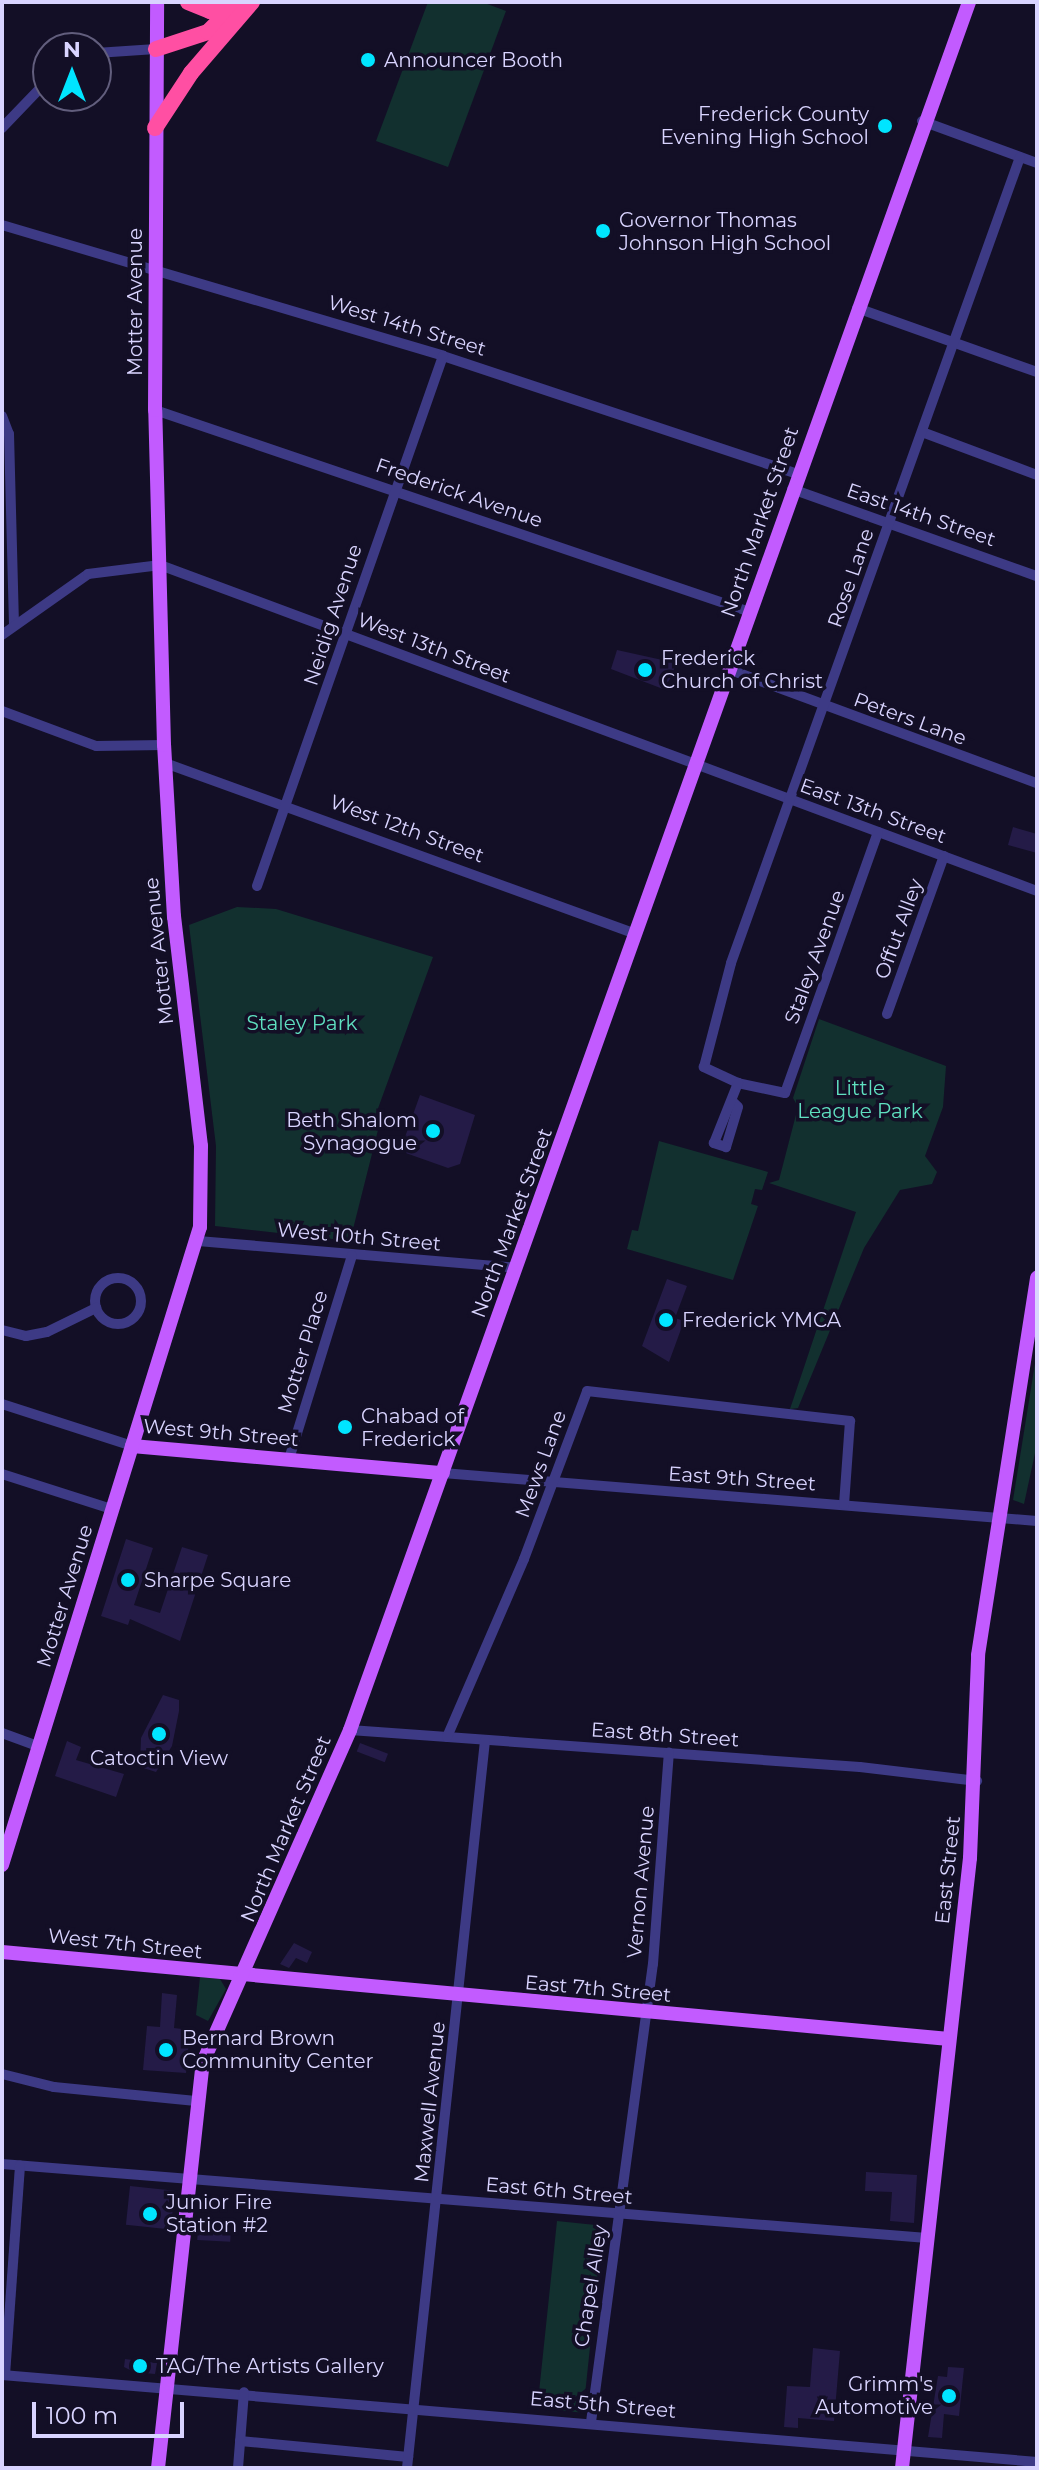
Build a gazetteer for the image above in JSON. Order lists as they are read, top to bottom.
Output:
{
  "streets": {
    "main road": [
      "Motter Avenue",
      "North Market Street",
      "West 9th Street",
      "East Street",
      "West 7th Street",
      "East 7th Street"
    ],
    "street": [
      "West 14th Street",
      "Frederick Avenue",
      "East 14th Street",
      "Rose Lane",
      "Neidig Avenue",
      "West 13th Street",
      "Peters Lane",
      "East 13th Street",
      "West 12th Street",
      "Offut Alley",
      "Staley Avenue",
      "West 10th Street",
      "Motter Place",
      "Mews Lane",
      "East 9th Street",
      "East 8th Street",
      "Vernon Avenue",
      "Maxwell Avenue",
      "East 6th Street",
      "Chapel Alley",
      "East 5th Street"
    ]
  },
  "crossings": [
    ["Motter Avenue", "West 14th Street"],
    ["Motter Avenue", "Frederick Avenue"],
    ["Motter Avenue", "West 13th Street"],
    ["Motter Avenue", "West 12th Street"],
    ["Motter Avenue", "West 10th Street"],
    ["Motter Avenue", "West 9th Street"],
    ["West 14th Street", "North Market Street"],
    ["West 14th Street", "Neidig Avenue"],
    ["Frederick Avenue", "North Market Street"],
    ["Frederick Avenue", "Neidig Avenue"],
    ["East 14th Street", "North Market Street"],
    ["East 14th Street", "Rose Lane"],
    ["North Market Street", "West 13th Street"],
    ["North Market Street", "Peters Lane"],
    ["North Market Street", "East 13th Street"],
    ["North Market Street", "West 12th Street"],
    ["North Market Street", "West 10th Street"],
    ["North Market Street", "West 9th Street"],
    ["North Market Street", "East 9th Street"],
    ["North Market Street", "East 8th Street"],
    ["North Market Street", "West 7th Street"],
    ["North Market Street", "East 7th Street"],
    ["North Market Street", "East 6th Street"],
    ["North Market Street", "East 5th Street"],
    ["Rose Lane", "Peters Lane"],
    ["Rose Lane", "East 13th Street"],
    ["Rose Lane", "Staley Avenue"],
    ["Neidig Avenue", "West 13th Street"],
    ["Neidig Avenue", "West 12th Street"],
    ["West 13th Street", "East 13th Street"],
    ["East 13th Street", "Offut Alley"],
    ["East 13th Street", "Staley Avenue"],
    ["West 10th Street", "Motter Place"],
    ["Motter Place", "West 9th Street"],
    ["West 9th Street", "East 9th Street"],
    ["Mews Lane", "East 9th Street"],
    ["Mews Lane", "East 8th Street"],
    ["East 9th Street", "East Street"],
    ["East 8th Street", "East Street"],
    ["East 8th Street", "Vernon Avenue"],
    ["East 8th Street", "Maxwell Avenue"],
    ["East Street", "East 7th Street"],
    ["East Street", "East 6th Street"],
    ["East Street", "East 5th Street"],
    ["Vernon Avenue", "East 7th Street"],
    ["Vernon Avenue", "Chapel Alley"],
    ["West 7th Street", "East 7th Street"],
    ["East 7th Street", "Maxwell Avenue"],
    ["East 7th Street", "Chapel Alley"],
    ["Maxwell Avenue", "East 6th Street"],
    ["Maxwell Avenue", "East 5th Street"],
    ["East 6th Street", "Chapel Alley"],
    ["Chapel Alley", "East 5th Street"]
  ],
  "parks": ["Staley Park", "Little League Park"],
  "places": [
    "Announcer Booth",
    "Frederick County Evening High School",
    "Governor Thomas Johnson High School",
    "Frederick Church of Christ",
    "Beth Shalom Synagogue",
    "Frederick YMCA",
    "Chabad of Frederick",
    "Sharpe Square",
    "Catoctin View",
    "Bernard Brown Community Center",
    "Junior Fire Station #2",
    "TAG/The Artists Gallery",
    "Grimm's Automotive"
  ],
  "scale_bar": "100 m",
  "north": "top"
}
